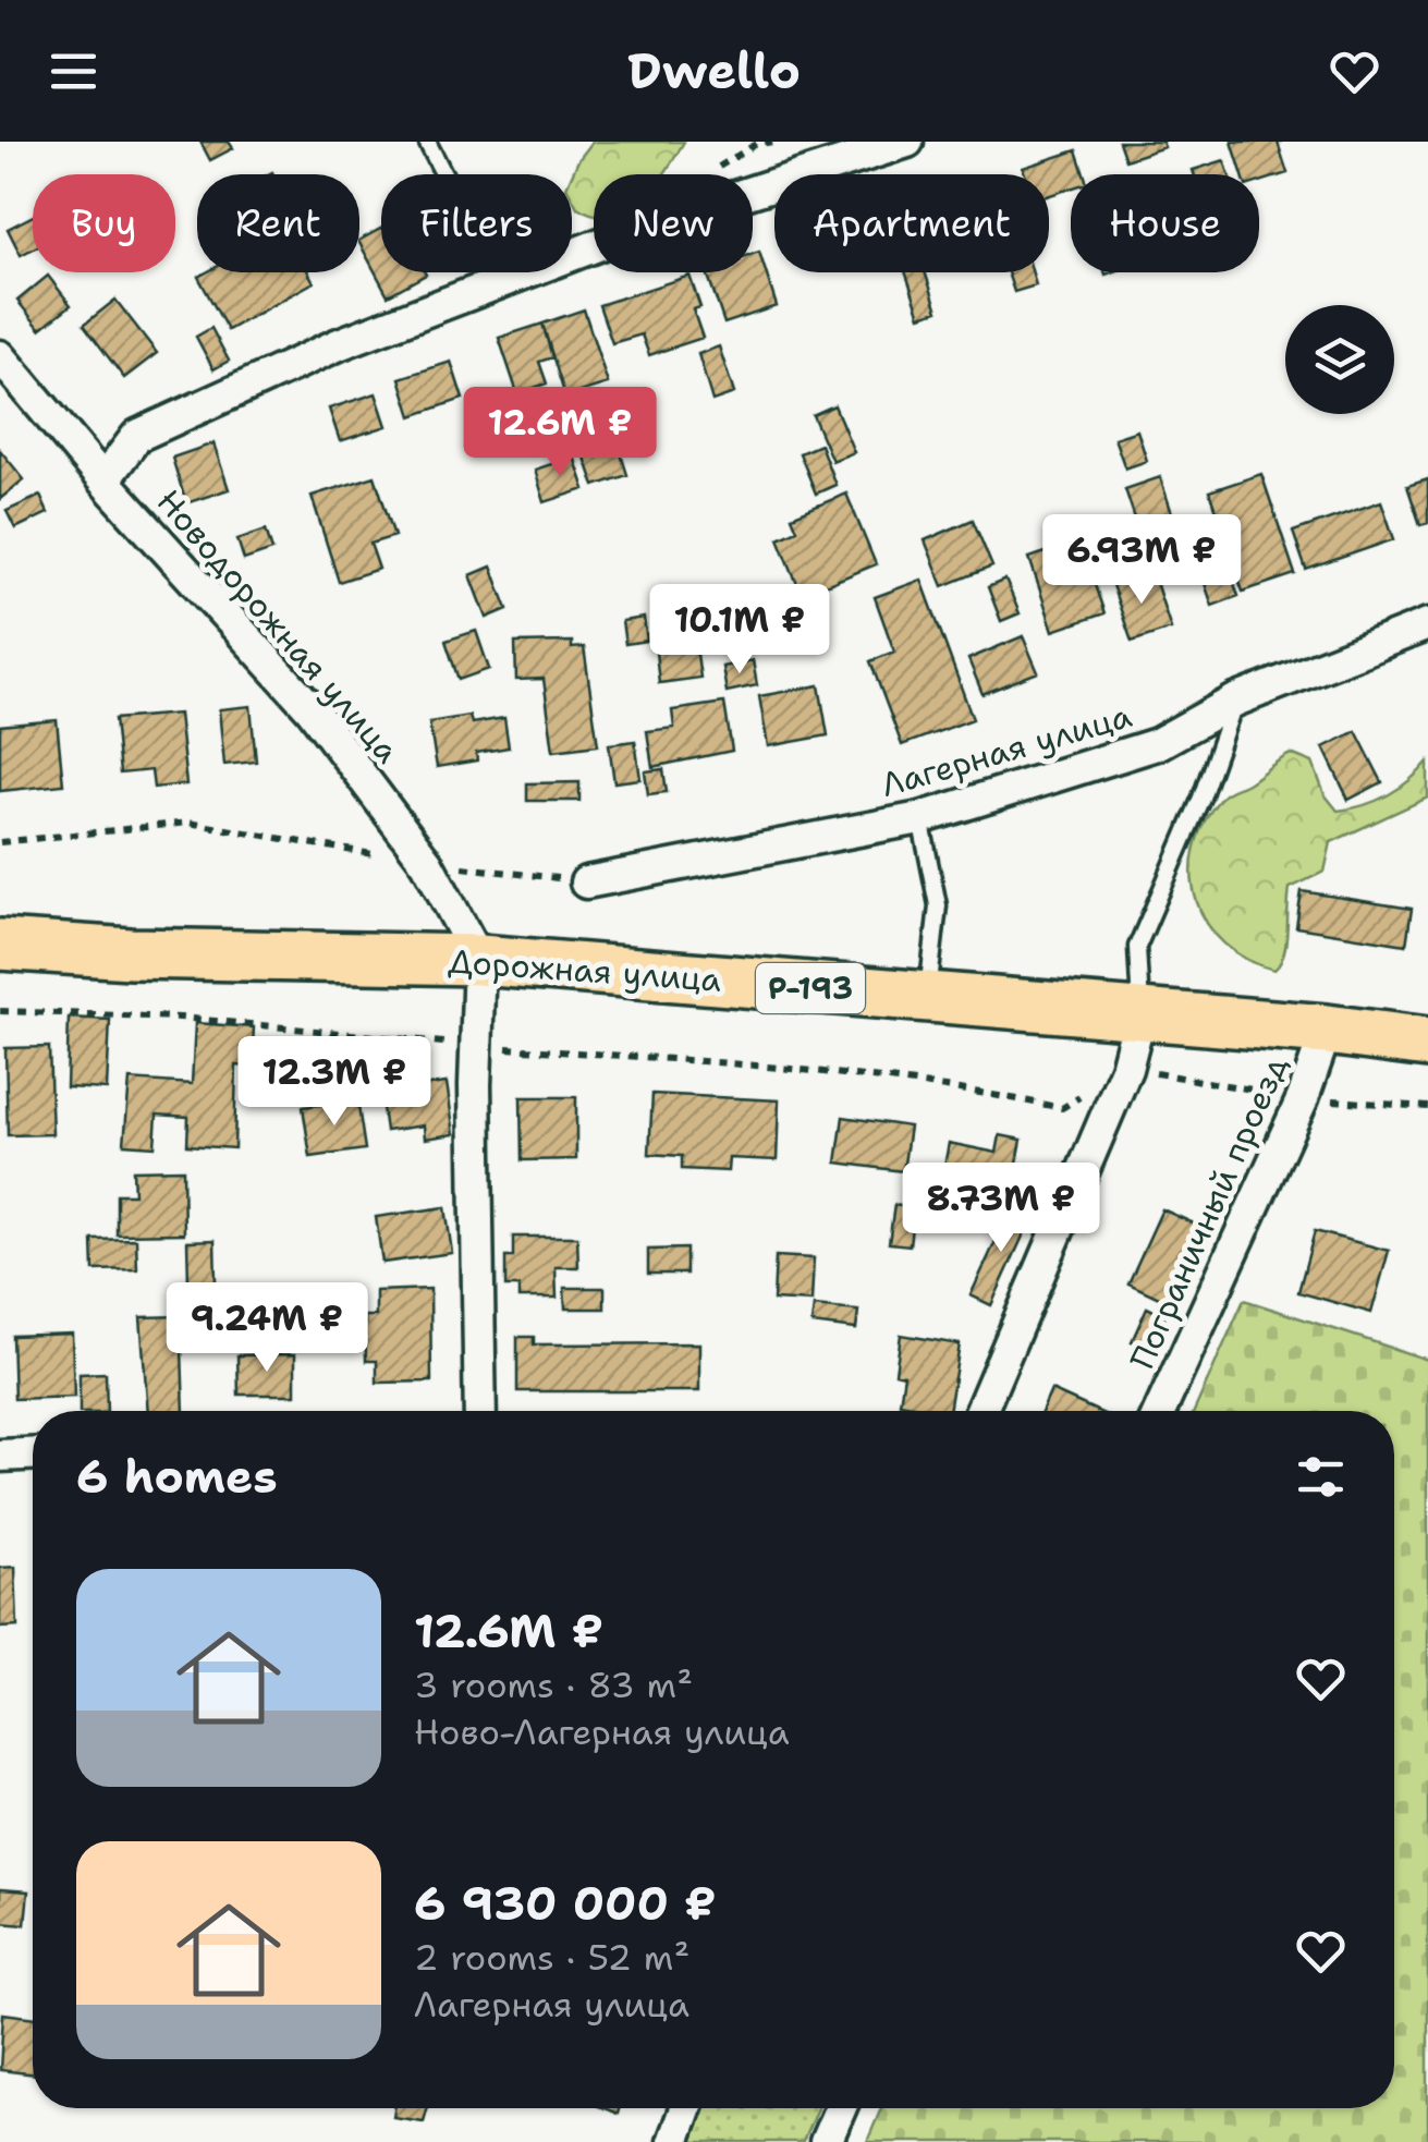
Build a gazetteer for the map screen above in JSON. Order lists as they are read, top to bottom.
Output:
{
  "streets": {
    "main road": ["Дорожная улица", "Р-193"],
    "street": ["Новодорожная улица", "Лагерная улица", "Пограничный проезд"]
  },
  "crossings": [
    ["Новодорожная улица", "Дорожная улица"],
    ["Дорожная улица", "Пограничный проезд"]
  ],
  "page": {
    "header": "Dwello",
    "chip": [
      "Buy",
      "Rent",
      "Filters",
      "New",
      "Apartment",
      "House"
    ],
    "price": [
      "12.6M ₽",
      "6.93M ₽",
      "10.1M ₽",
      "12.3M ₽",
      "8.73M ₽",
      "9.24M ₽"
    ],
    "heading": "6 homes",
    "list": [
      {
        "name": "12.6M ₽",
        "note": "3 rooms · 83 m² · Ново-Лагерная улица"
      },
      {
        "name": "6 930 000 ₽",
        "note": "2 rooms · 52 m² · Лагерная улица"
      }
    ]
  }
}
